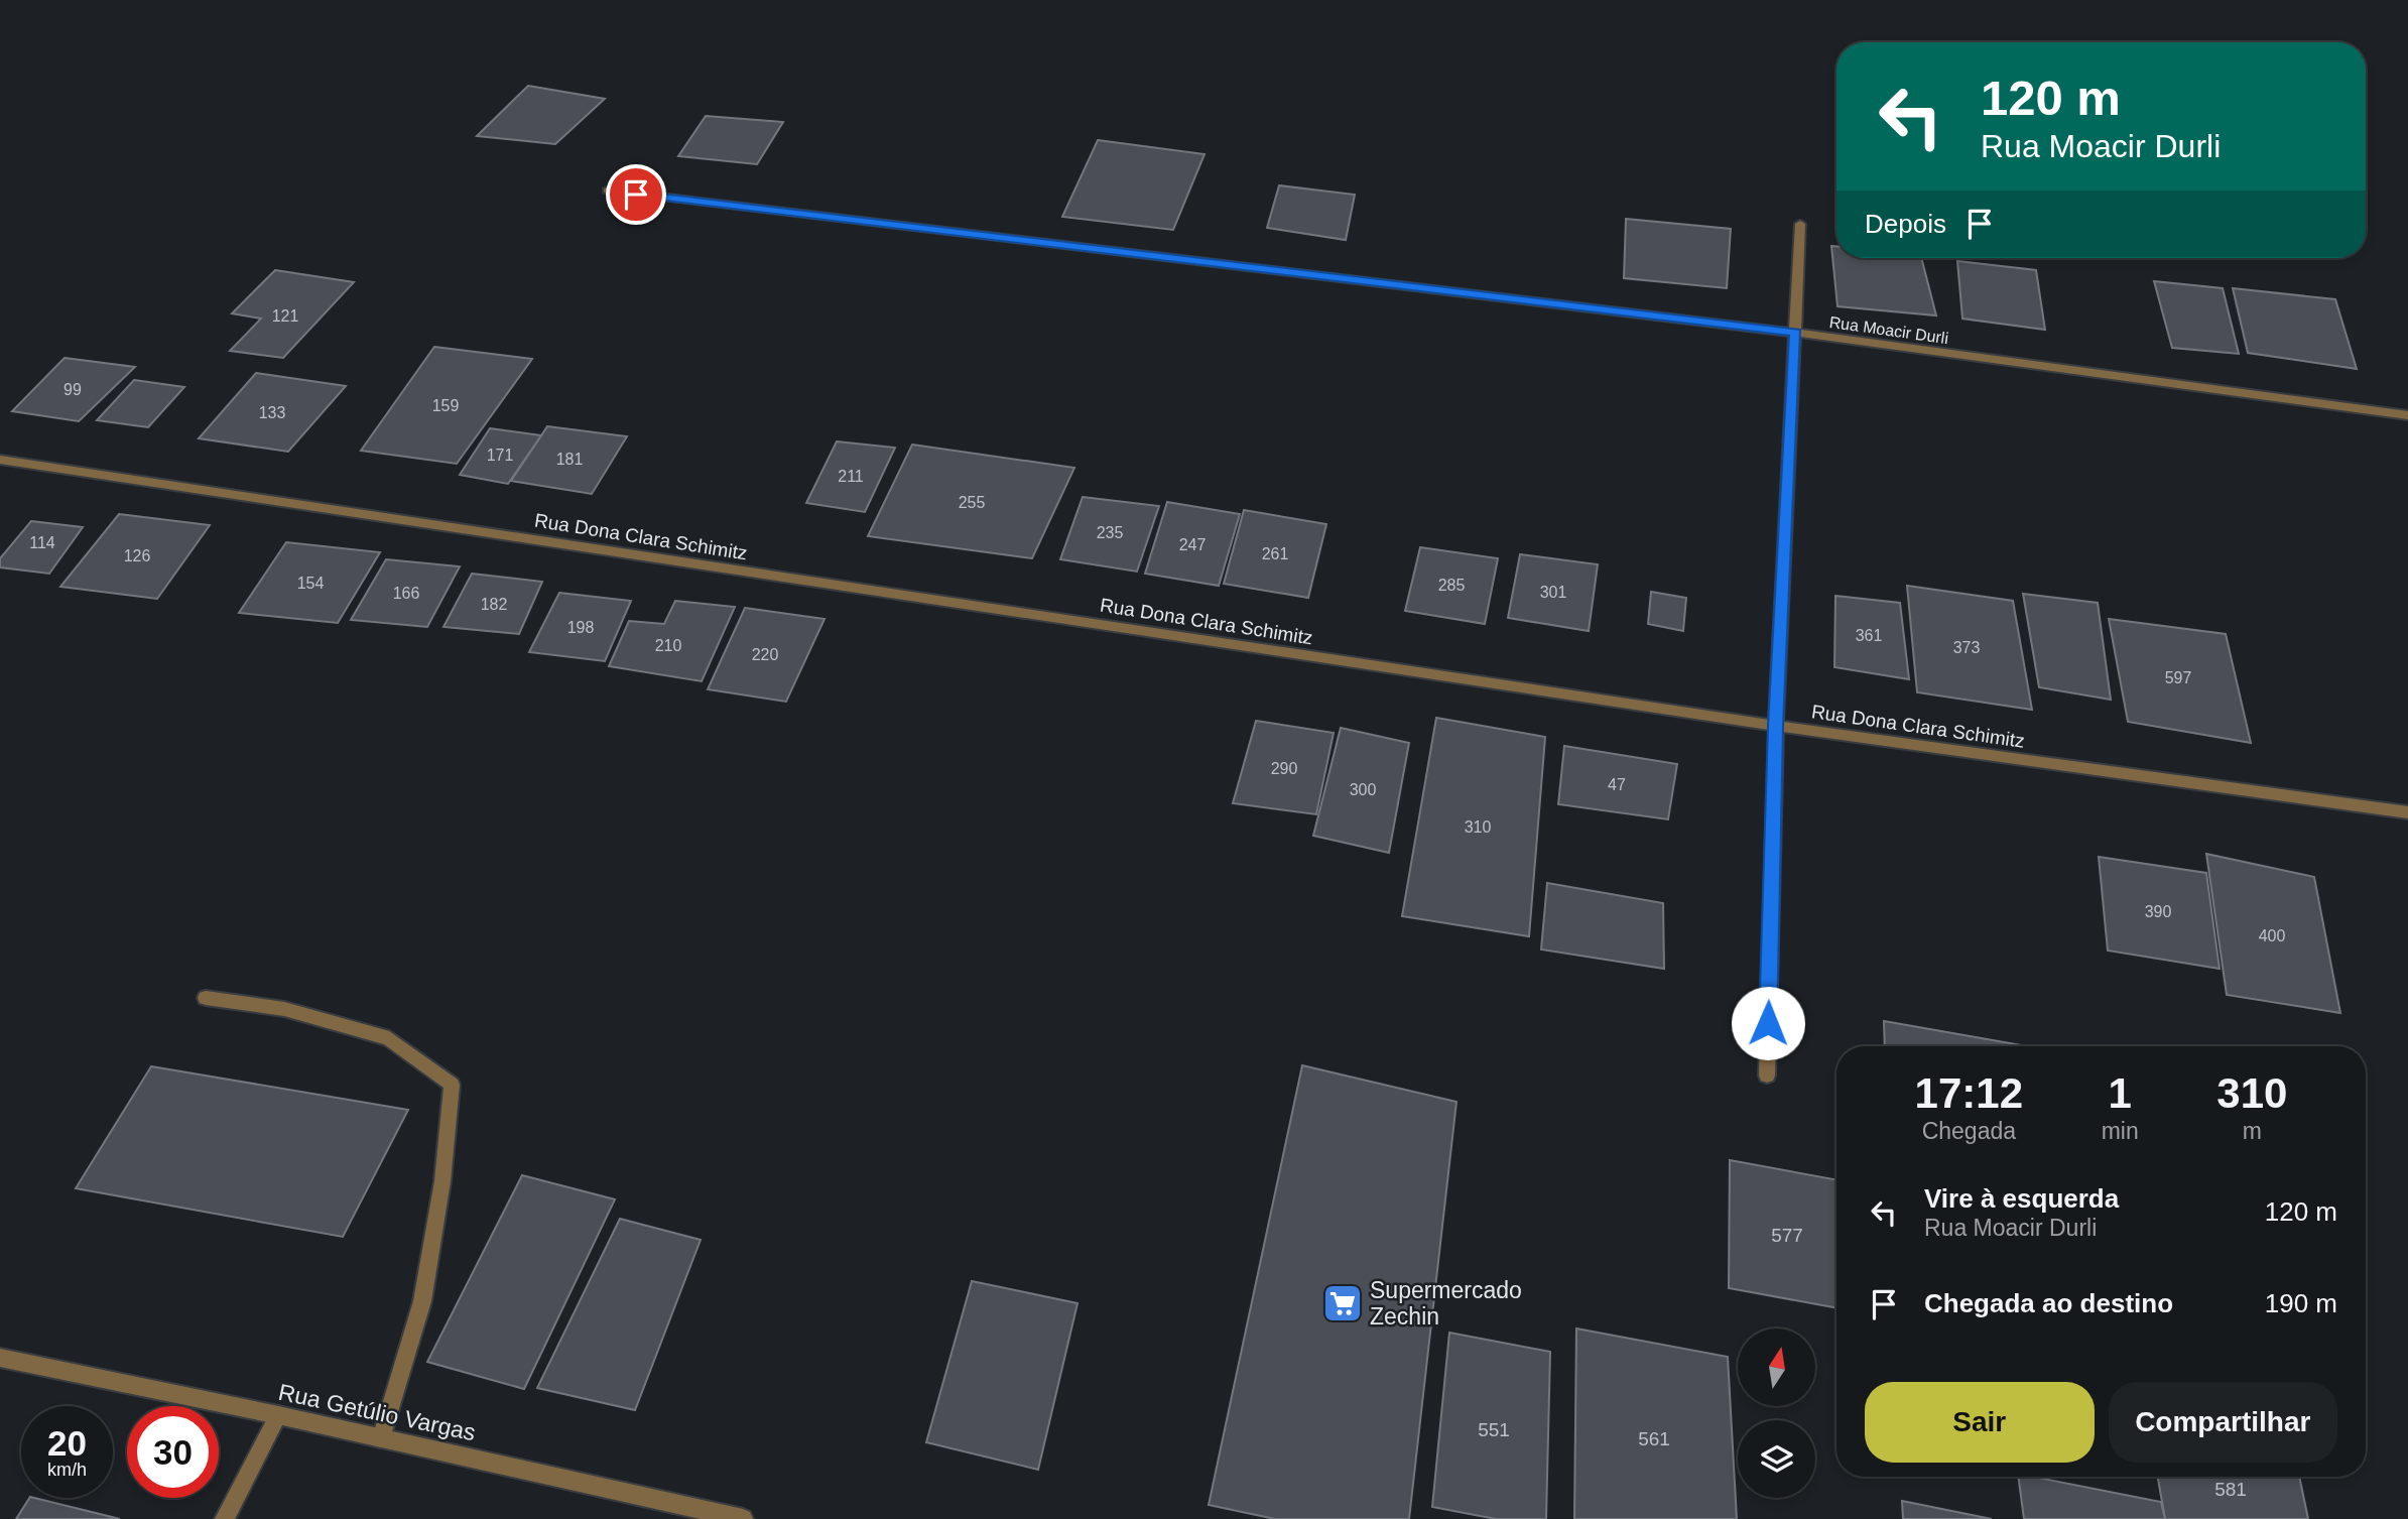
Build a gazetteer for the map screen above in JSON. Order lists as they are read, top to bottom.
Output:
{
  "streets": {
    "street": ["Rua Moacir Durli", "Rua Dona Clara Schimitz", "Rua Getúlio Vargas"]
  },
  "places": {
    "supermarket": ["Supermercado Zechin"]
  },
  "house_numbers": [
    "121",
    "99",
    "159",
    "133",
    "171",
    "181",
    "211",
    "255",
    "235",
    "114",
    "247",
    "261",
    "126",
    "154",
    "285",
    "301",
    "166",
    "182",
    "198",
    "361",
    "210",
    "373",
    "220",
    "597",
    "290",
    "47",
    "300",
    "310",
    "390",
    "400",
    "577",
    "551",
    "561",
    "581"
  ],
  "north": "top",
  "page": {
    "turn": ["120 m", "Rua Moacir Durli"],
    "then": "Depois",
    "eta": [
      "17:12",
      "Chegada",
      "1",
      "min",
      "310",
      "m"
    ],
    "list": [
      {
        "name": "Vire à esquerda",
        "note": "Rua Moacir Durli",
        "value": "120 m"
      },
      {
        "name": "Chegada ao destino",
        "value": "190 m"
      }
    ],
    "buttons": ["Sair", "Compartilhar"],
    "speed": "20 km/h",
    "limit": "30"
  }
}
